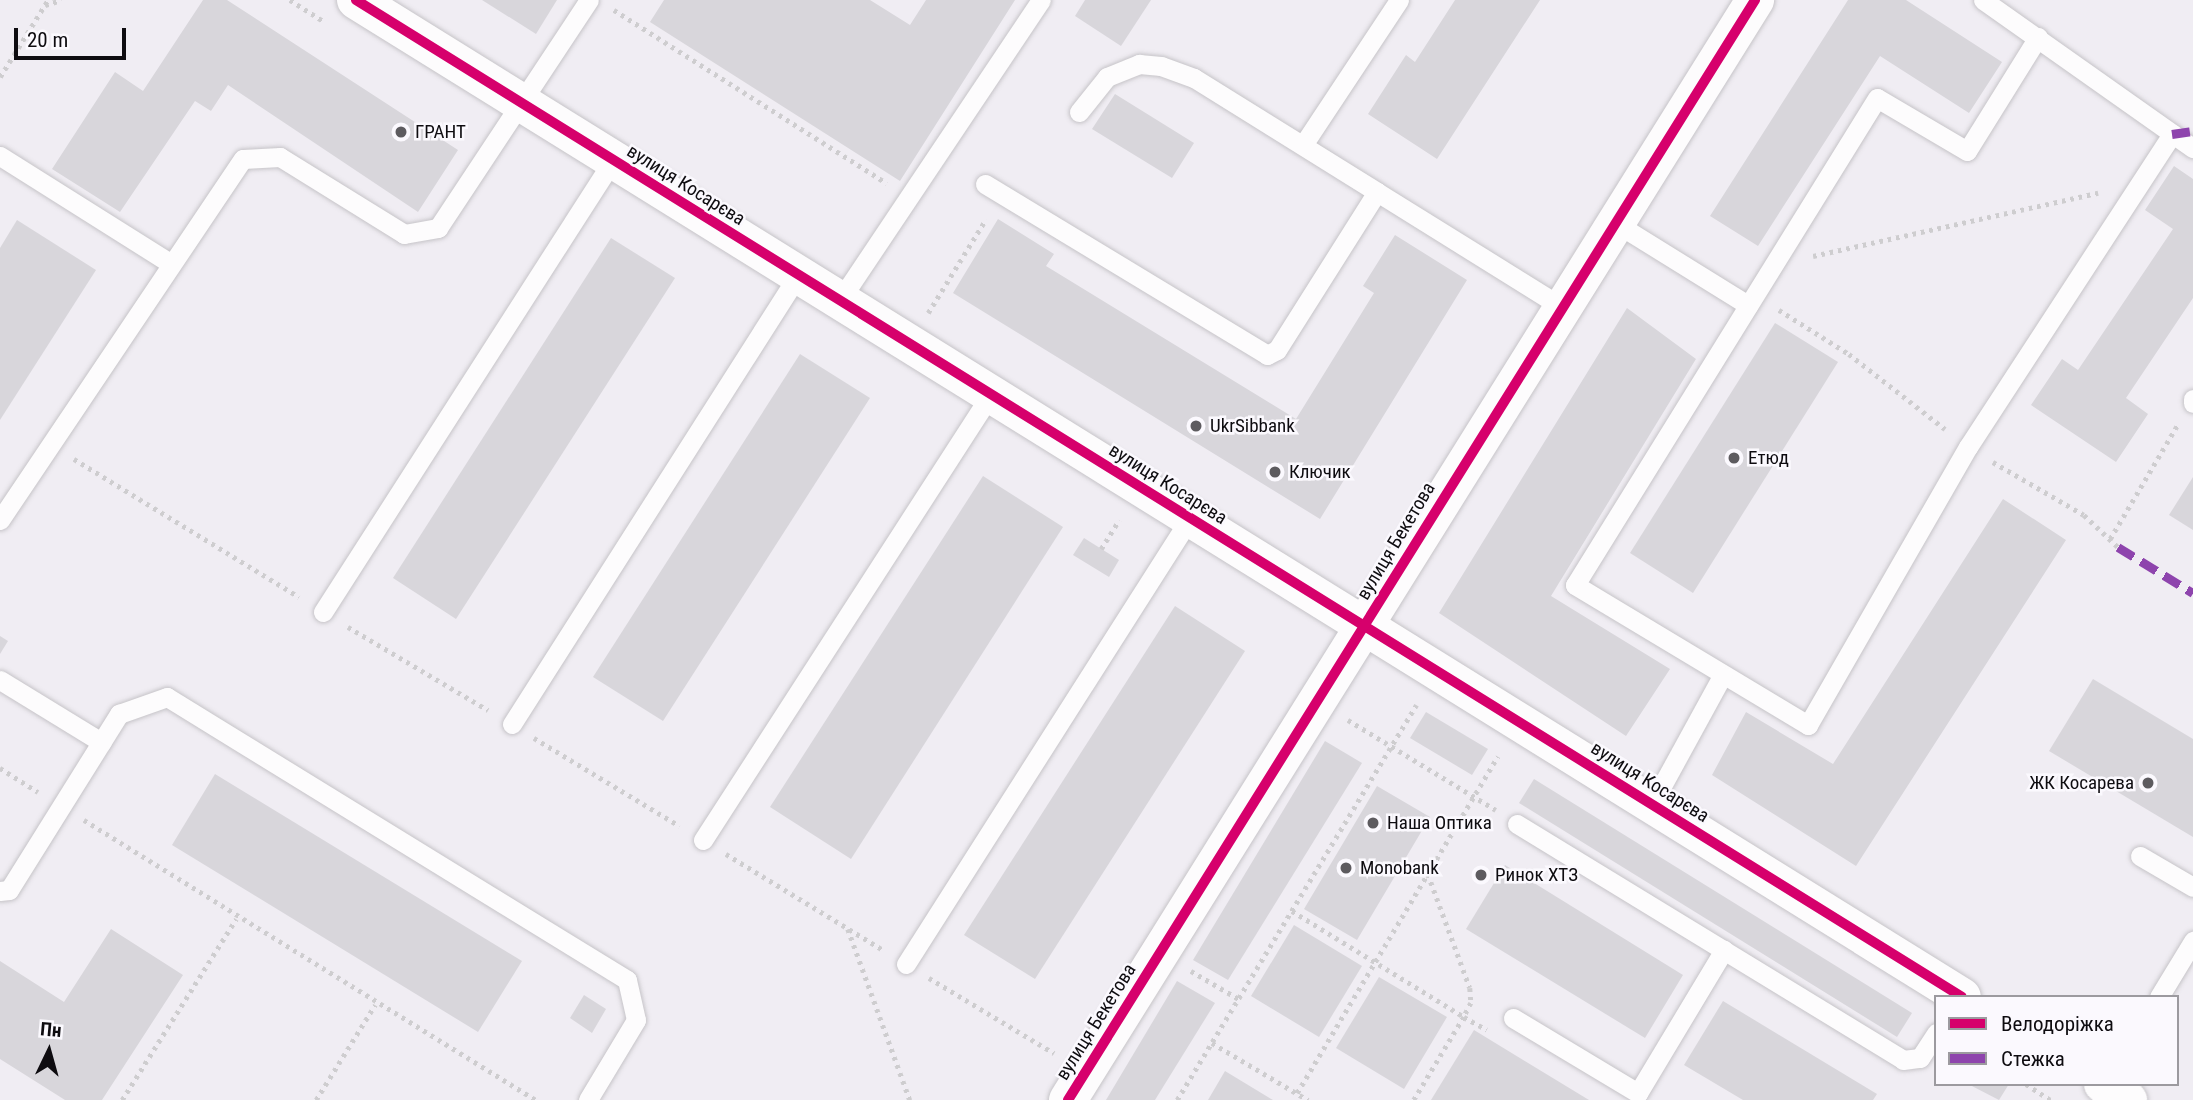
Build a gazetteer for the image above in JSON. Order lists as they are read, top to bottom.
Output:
{
  "streets": {
    "street": ["вулиця Косарєва", "вулиця Бекетова"]
  },
  "crossings": [
    ["вулиця Косарєва", "вулиця Бекетова"]
  ],
  "places": [
    "ГРАНТ",
    "UkrSibbank",
    "Етюд",
    "Ключик",
    "ЖК Косарева",
    "Наша Оптика",
    "Monobank",
    "Ринок ХТЗ"
  ],
  "legend": ["Велодоріжка", "Стежка"],
  "scale_bar": "20 m",
  "north": "top"
}
